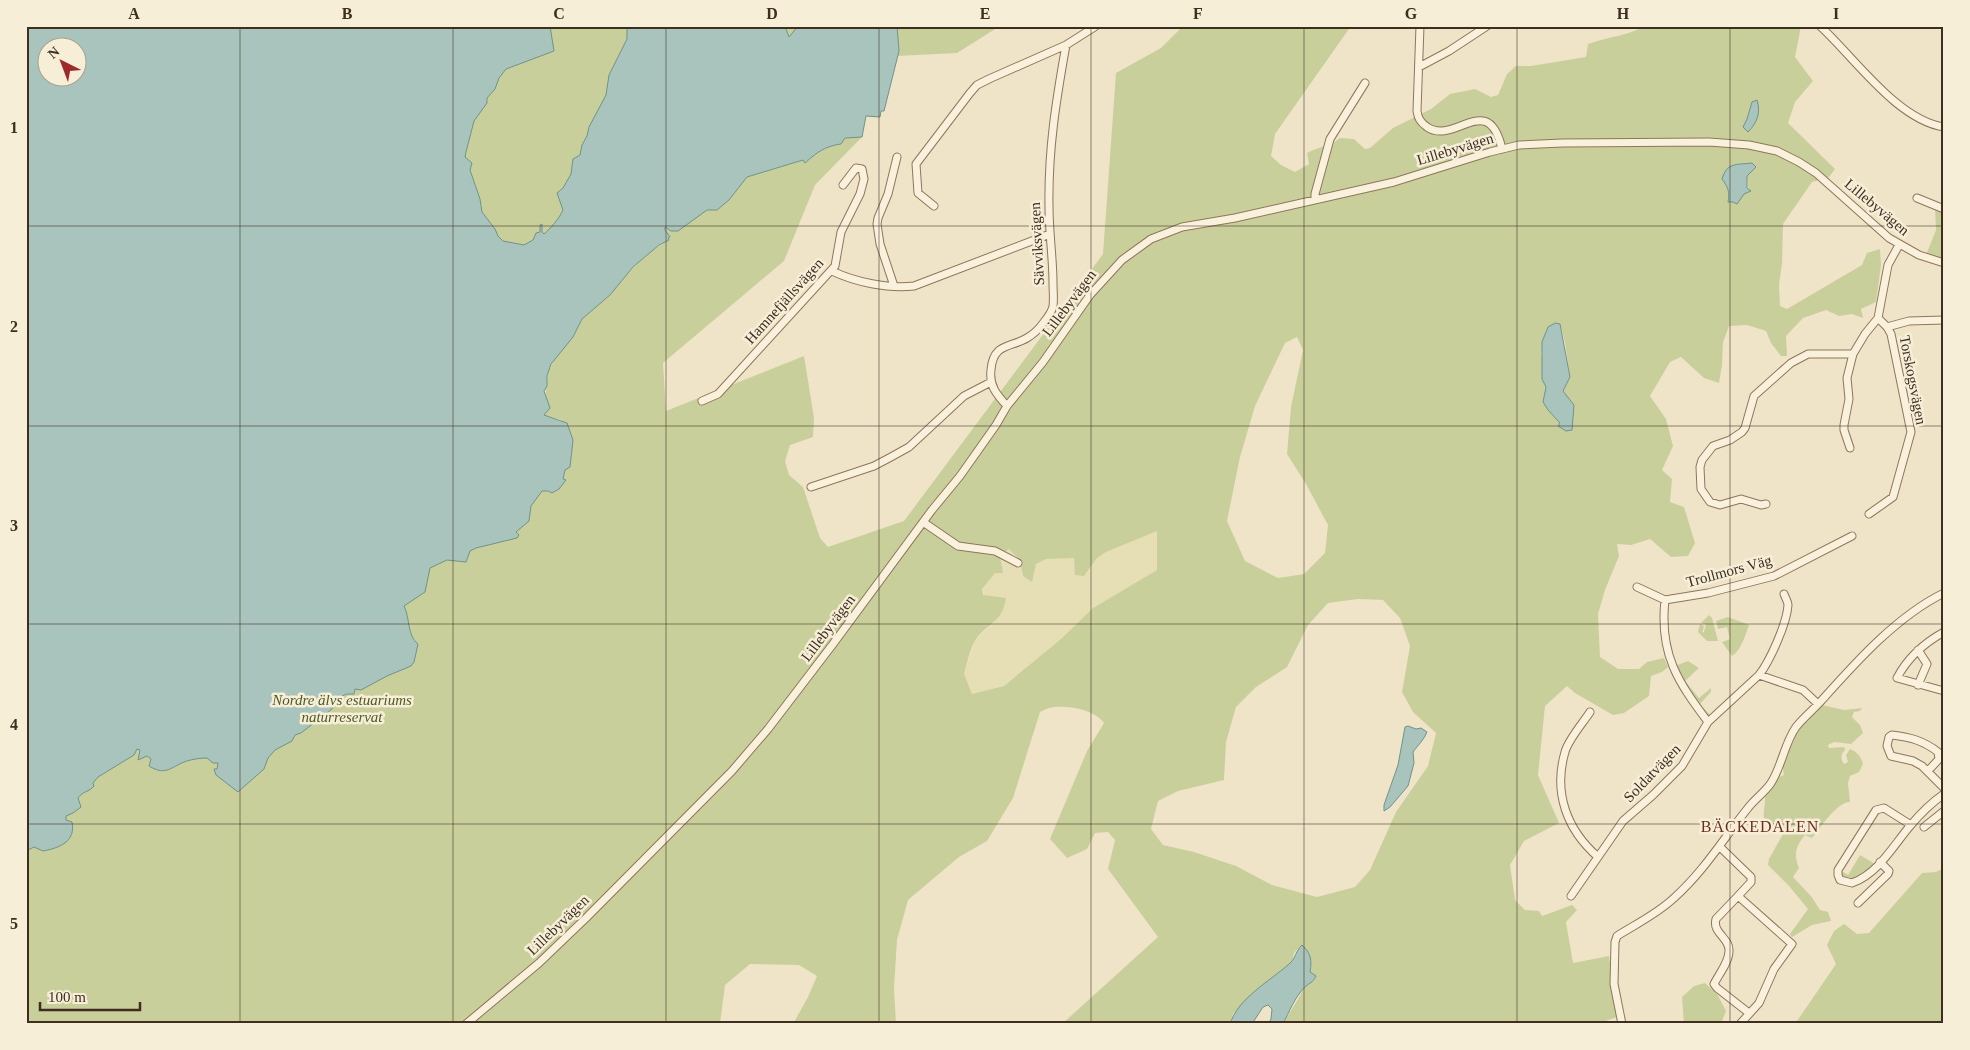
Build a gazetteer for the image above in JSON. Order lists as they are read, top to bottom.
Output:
{
  "streets": {
    "street": [
      "Lillebyvägen",
      "Sävviksvägen",
      "Hamnefjällsvägen",
      "Torskogsvägen",
      "Trollmors Väg",
      "Soldatvägen"
    ]
  },
  "districts": ["BÄCKEDALEN"],
  "parks": ["Nordre älvs estuariums naturreservat"],
  "scale_bar": "100 m",
  "north": "top left",
  "grid": {
    "columns": [
      "A",
      "B",
      "C",
      "D",
      "E",
      "F",
      "G",
      "H",
      "I"
    ],
    "rows": [
      "1",
      "2",
      "3",
      "4",
      "5"
    ]
  }
}
